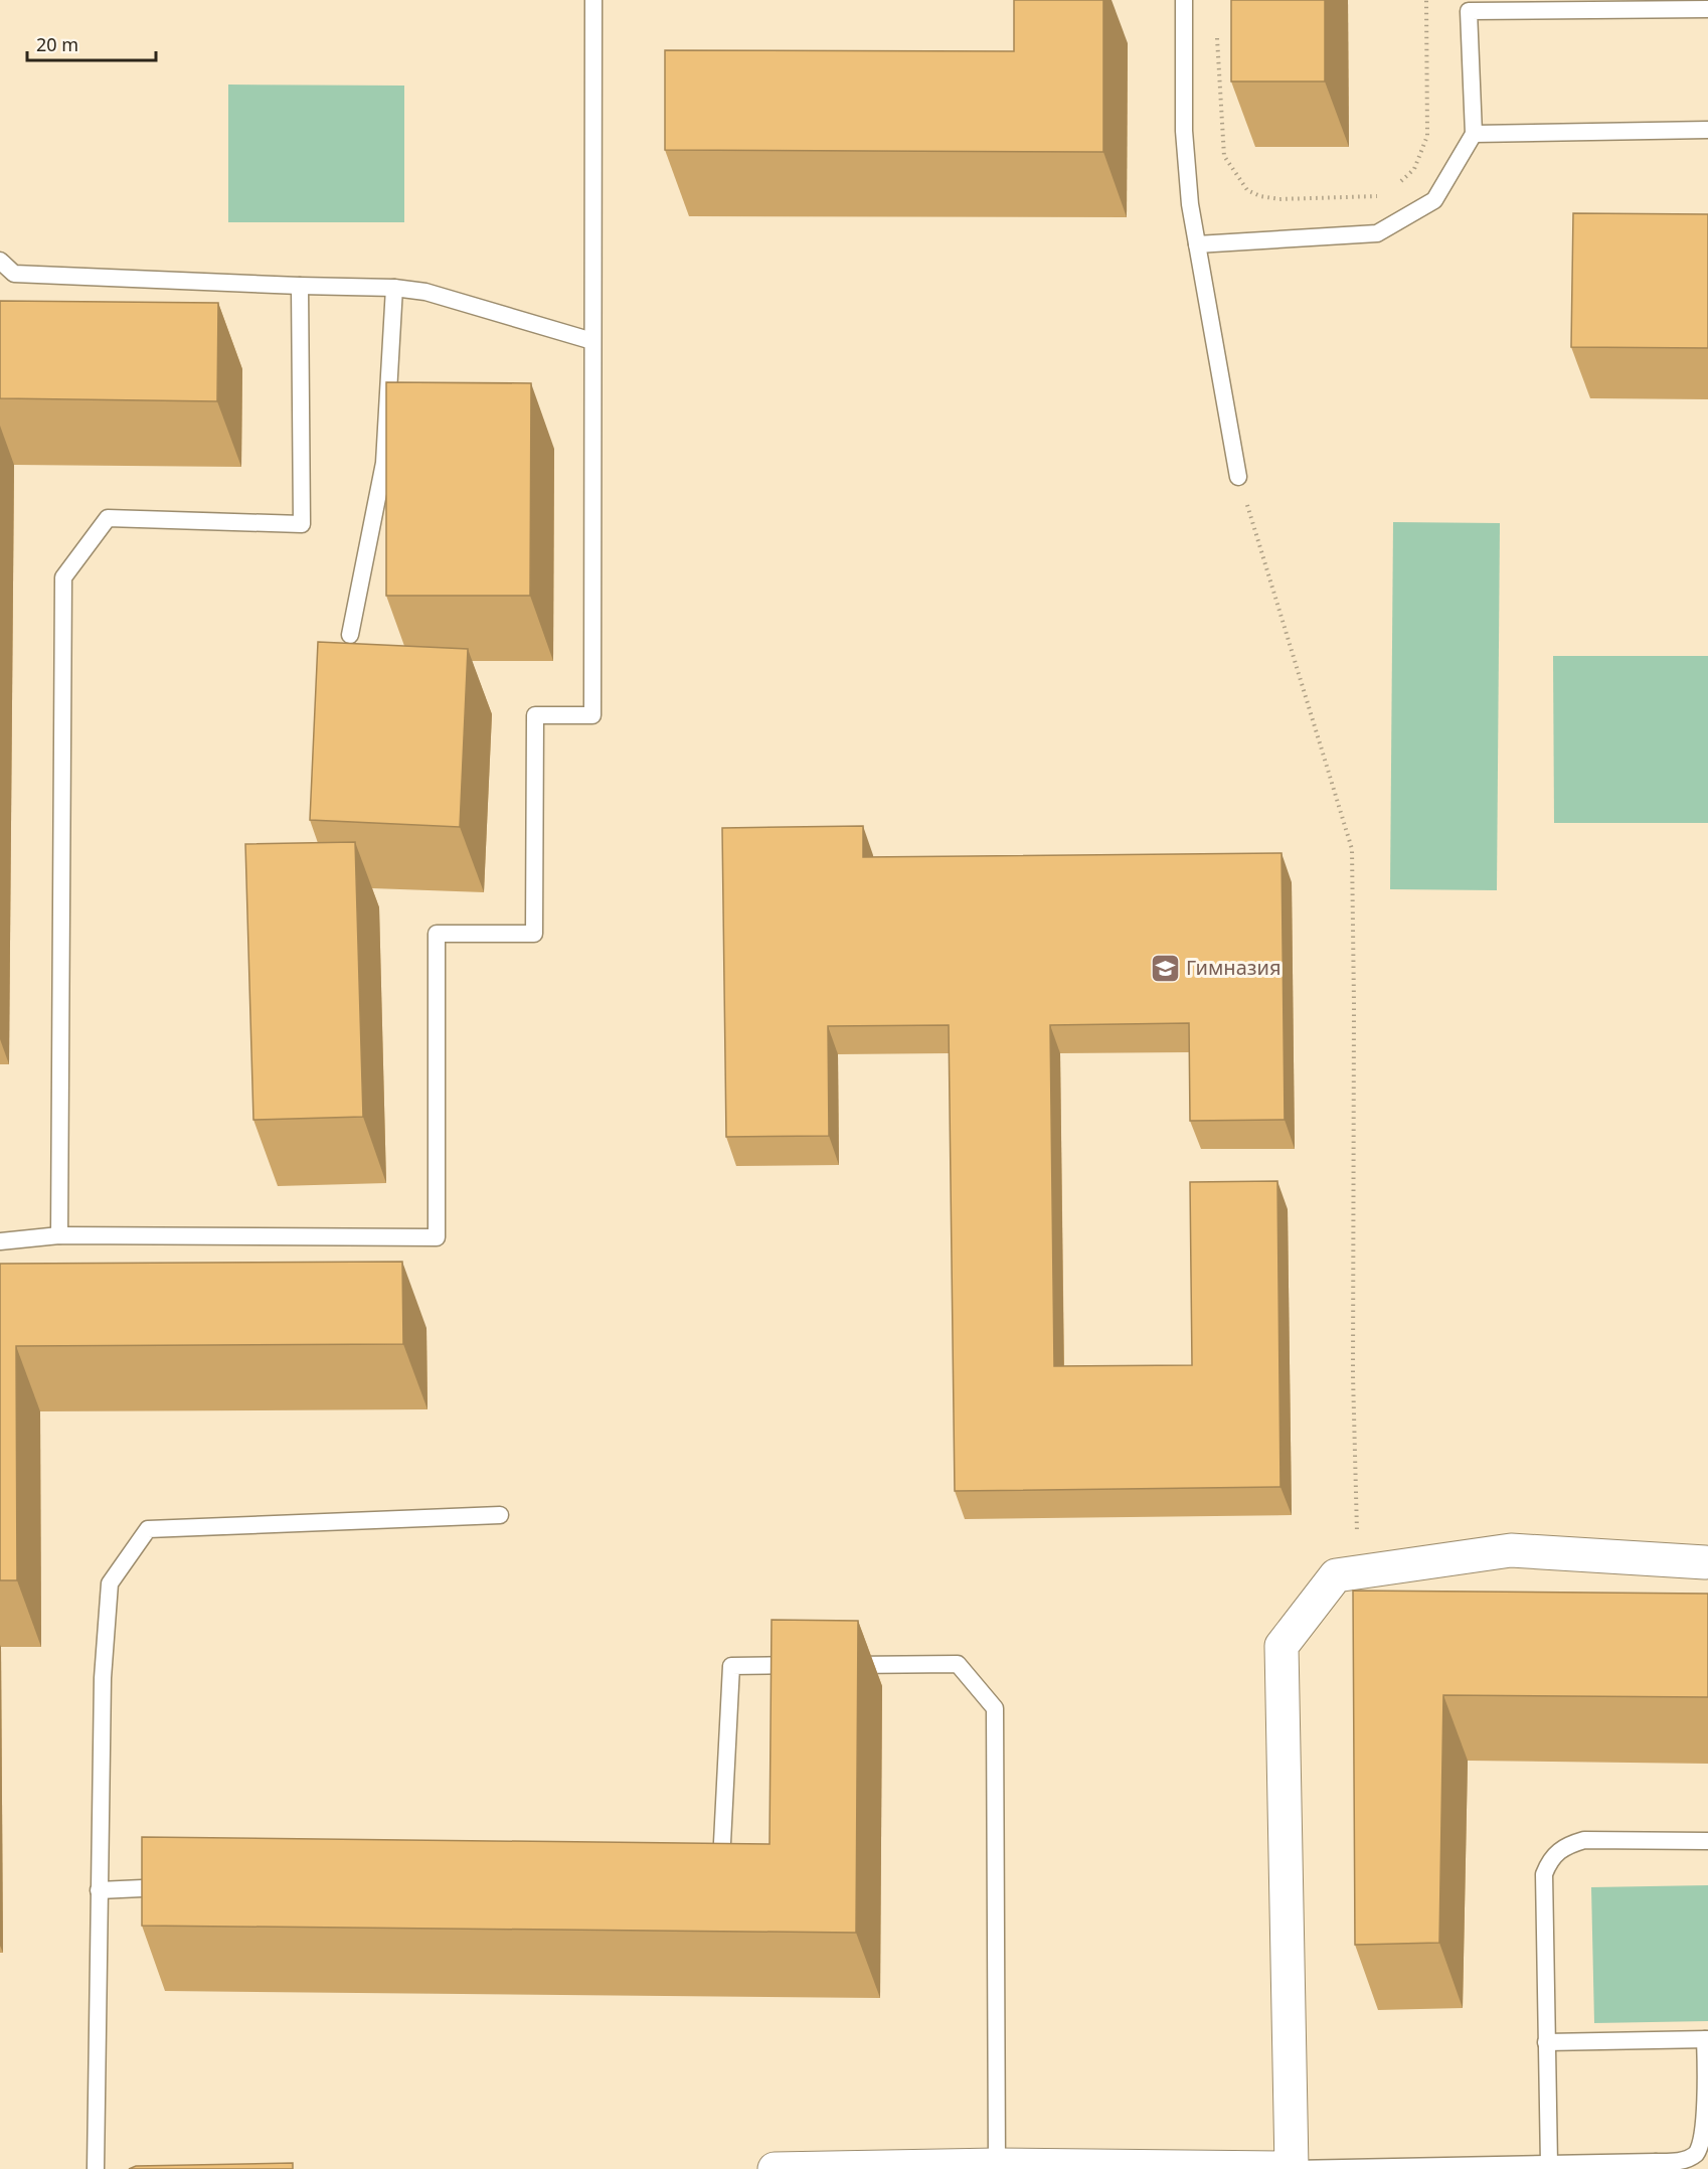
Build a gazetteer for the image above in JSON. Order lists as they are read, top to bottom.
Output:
{
  "places": {
    "school or university": ["Гимназия"]
  },
  "scale_bar": "20 m"
}
